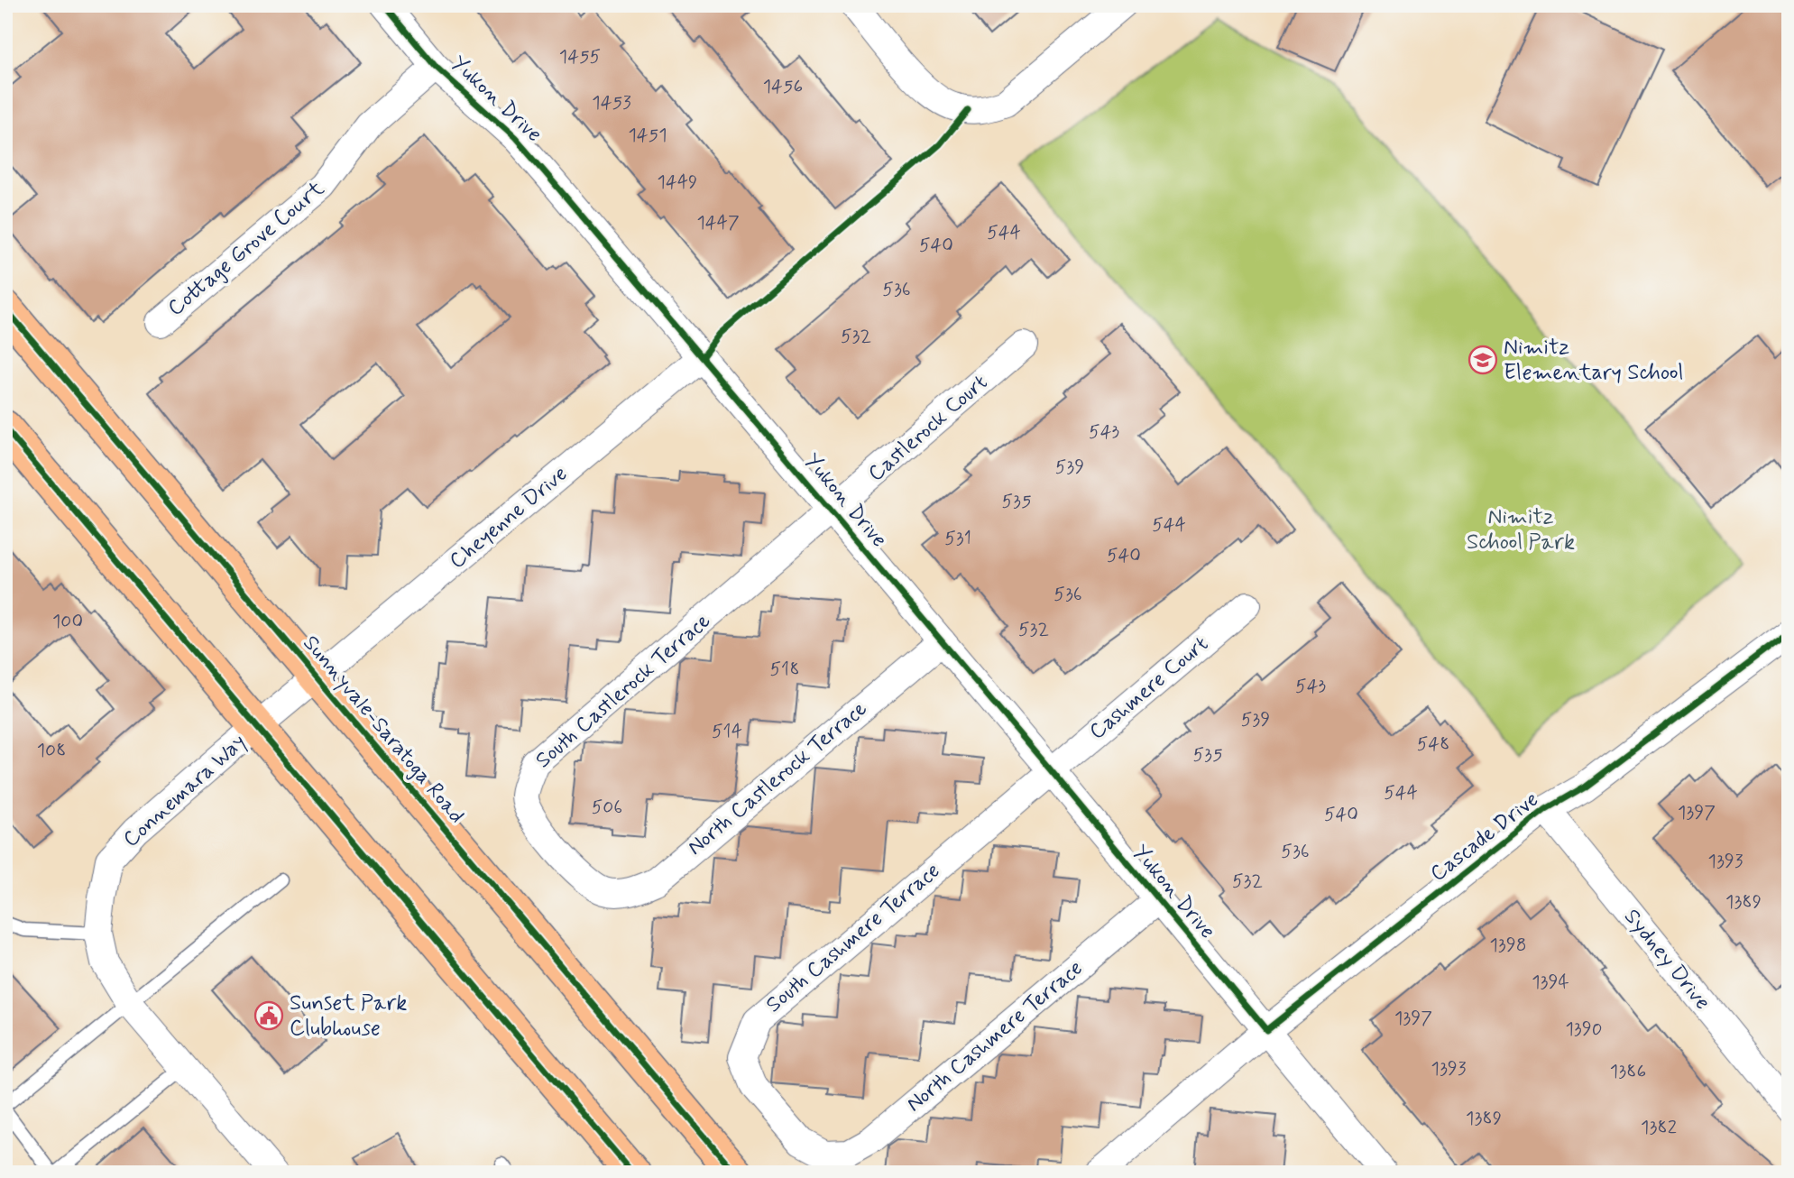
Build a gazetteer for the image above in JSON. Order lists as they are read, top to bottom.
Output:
{
  "streets": {
    "main road": ["Sunnyvale-Saratoga Road"],
    "street": [
      "Yukon Drive",
      "Cottage Grove Court",
      "Castlerock Court",
      "Cheyenne Drive",
      "Cashmere Court",
      "South Castlerock Terrace",
      "North Castlerock Terrace",
      "Connemara Way",
      "Cascade Drive",
      "South Cashmere Terrace",
      "Sydney Drive",
      "North Cashmere Terrace"
    ]
  },
  "crossings": [
    ["Yukon Drive", "Cottage Grove Court"],
    ["Yukon Drive", "Castlerock Court"],
    ["Yukon Drive", "Cheyenne Drive"],
    ["Yukon Drive", "Cashmere Court"],
    ["Yukon Drive", "South Castlerock Terrace"],
    ["Yukon Drive", "North Castlerock Terrace"],
    ["Yukon Drive", "Cascade Drive"],
    ["Yukon Drive", "South Cashmere Terrace"],
    ["Yukon Drive", "North Cashmere Terrace"],
    ["Castlerock Court", "South Castlerock Terrace"],
    ["Cheyenne Drive", "Sunnyvale-Saratoga Road"],
    ["Cheyenne Drive", "Connemara Way"],
    ["Cashmere Court", "South Cashmere Terrace"],
    ["South Castlerock Terrace", "North Castlerock Terrace"],
    ["Sunnyvale-Saratoga Road", "Connemara Way"],
    ["Cascade Drive", "Sydney Drive"],
    ["South Cashmere Terrace", "North Cashmere Terrace"]
  ],
  "parks": ["Nimitz School Park"],
  "places": {
    "school or university": ["Nimitz Elementary School"],
    "public building": ["Sunset Park Clubhouse"]
  },
  "house_numbers": [
    "1455",
    "1456",
    "1453",
    "1451",
    "1449",
    "1447",
    "544",
    "540",
    "536",
    "532",
    "543",
    "539",
    "535",
    "544",
    "531",
    "540",
    "536",
    "100",
    "532",
    "518",
    "543",
    "539",
    "514",
    "548",
    "108",
    "535",
    "544",
    "506",
    "1397",
    "540",
    "536",
    "1393",
    "532",
    "1389",
    "1398",
    "1394",
    "1397",
    "1390",
    "1393",
    "1386",
    "1389",
    "1382"
  ]
}
